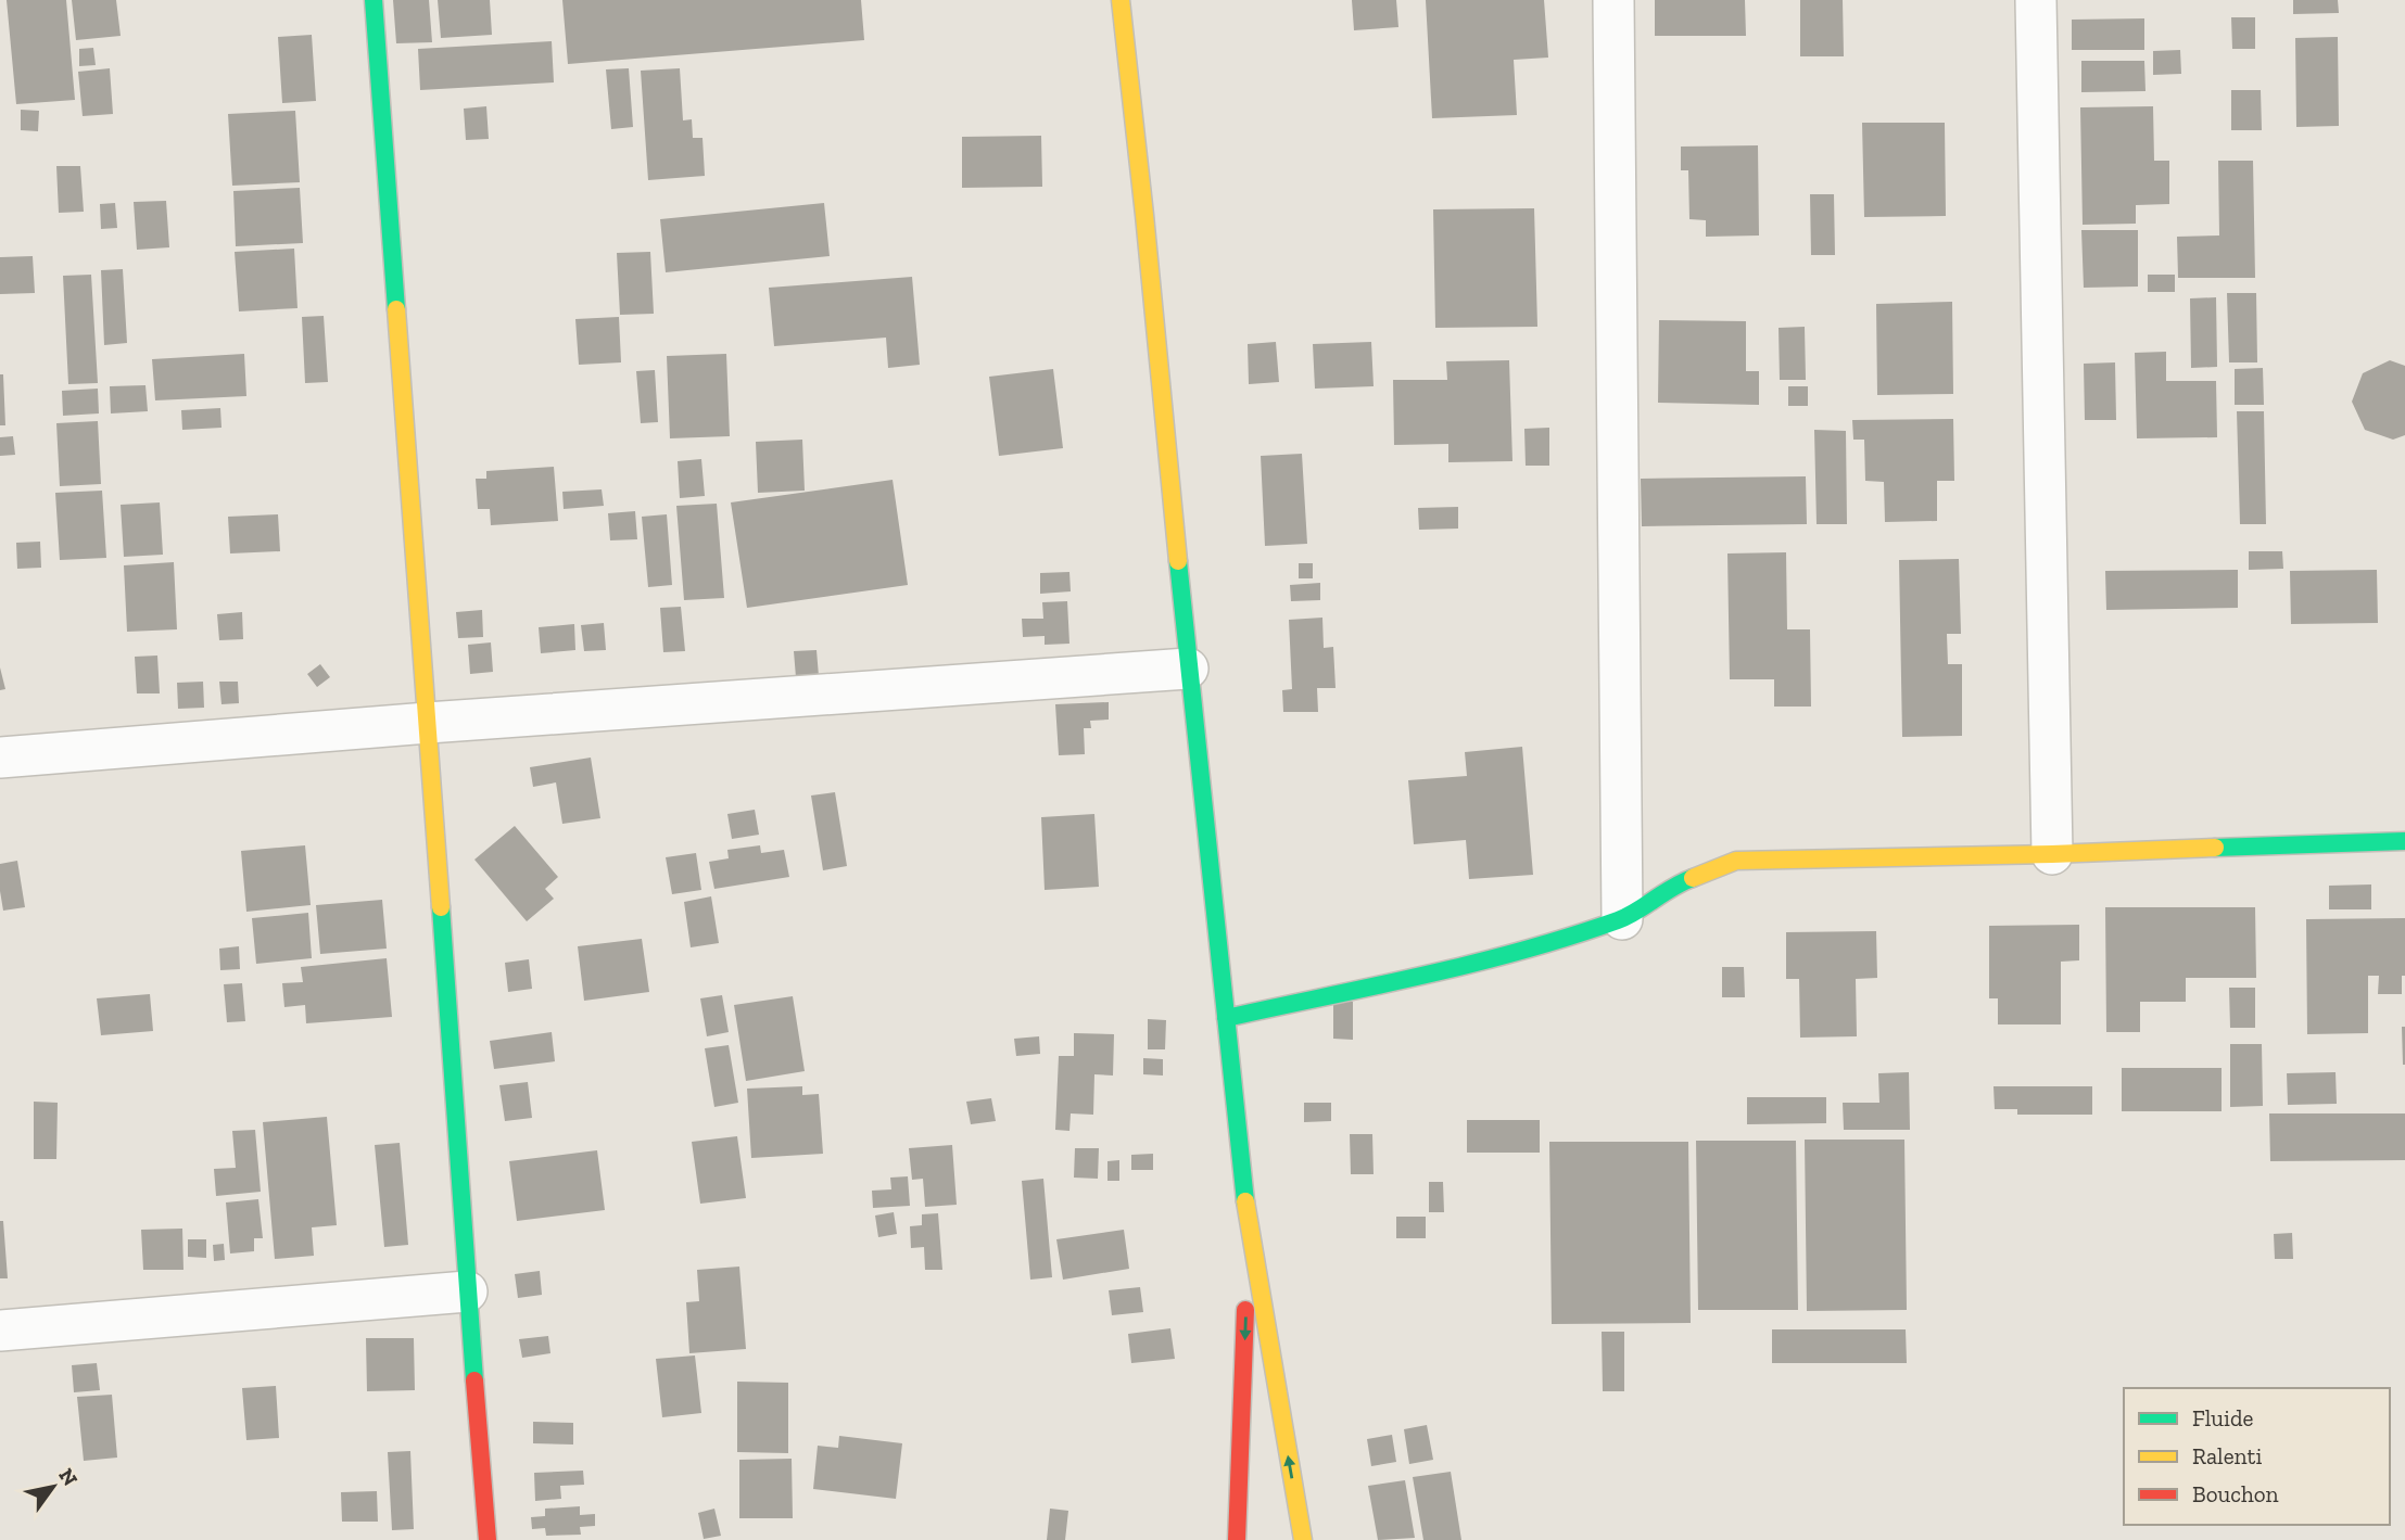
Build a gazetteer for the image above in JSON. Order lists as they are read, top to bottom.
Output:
{
  "legend": ["Fluide", "Ralenti", "Bouchon"],
  "north": "top right"
}
